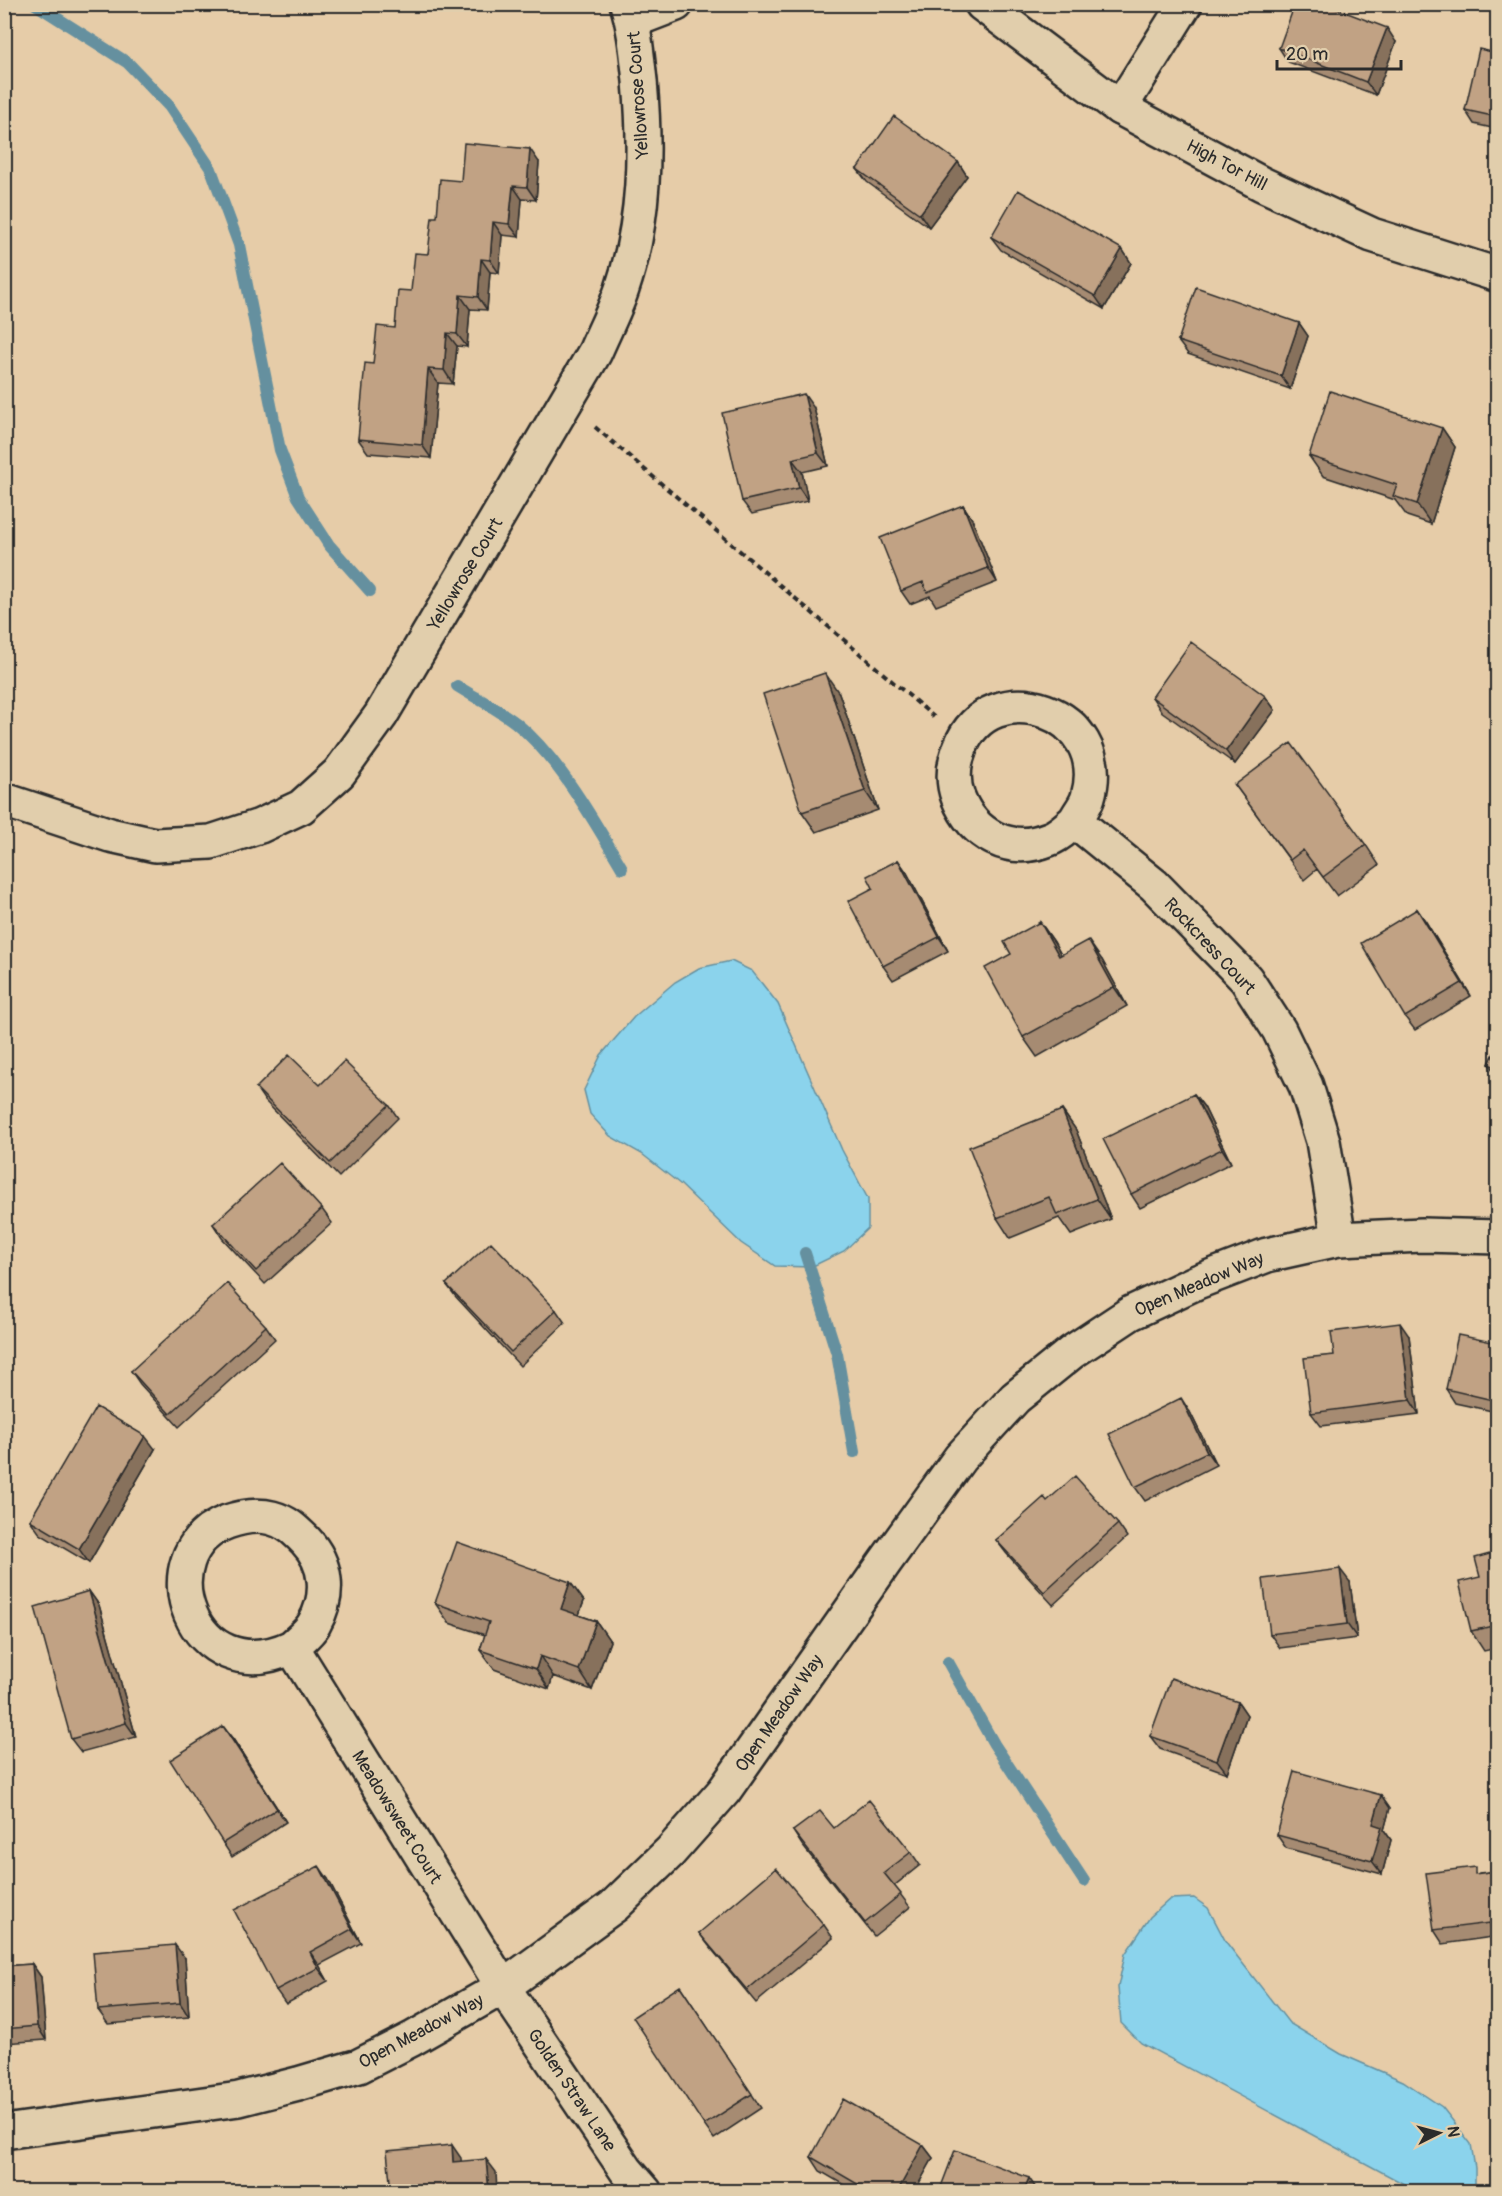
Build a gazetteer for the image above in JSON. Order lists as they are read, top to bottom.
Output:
{
  "streets": {
    "street": [
      "Yellowrose Court",
      "High Tor Hill",
      "Rockcress Court",
      "Open Meadow Way",
      "Meadowsweet Court",
      "Golden Straw Lane"
    ]
  },
  "crossings": [
    ["Rockcress Court", "Open Meadow Way"],
    ["Open Meadow Way", "Meadowsweet Court"],
    ["Open Meadow Way", "Golden Straw Lane"],
    ["Meadowsweet Court", "Golden Straw Lane"]
  ],
  "scale_bar": "20 m",
  "north": "right"
}
